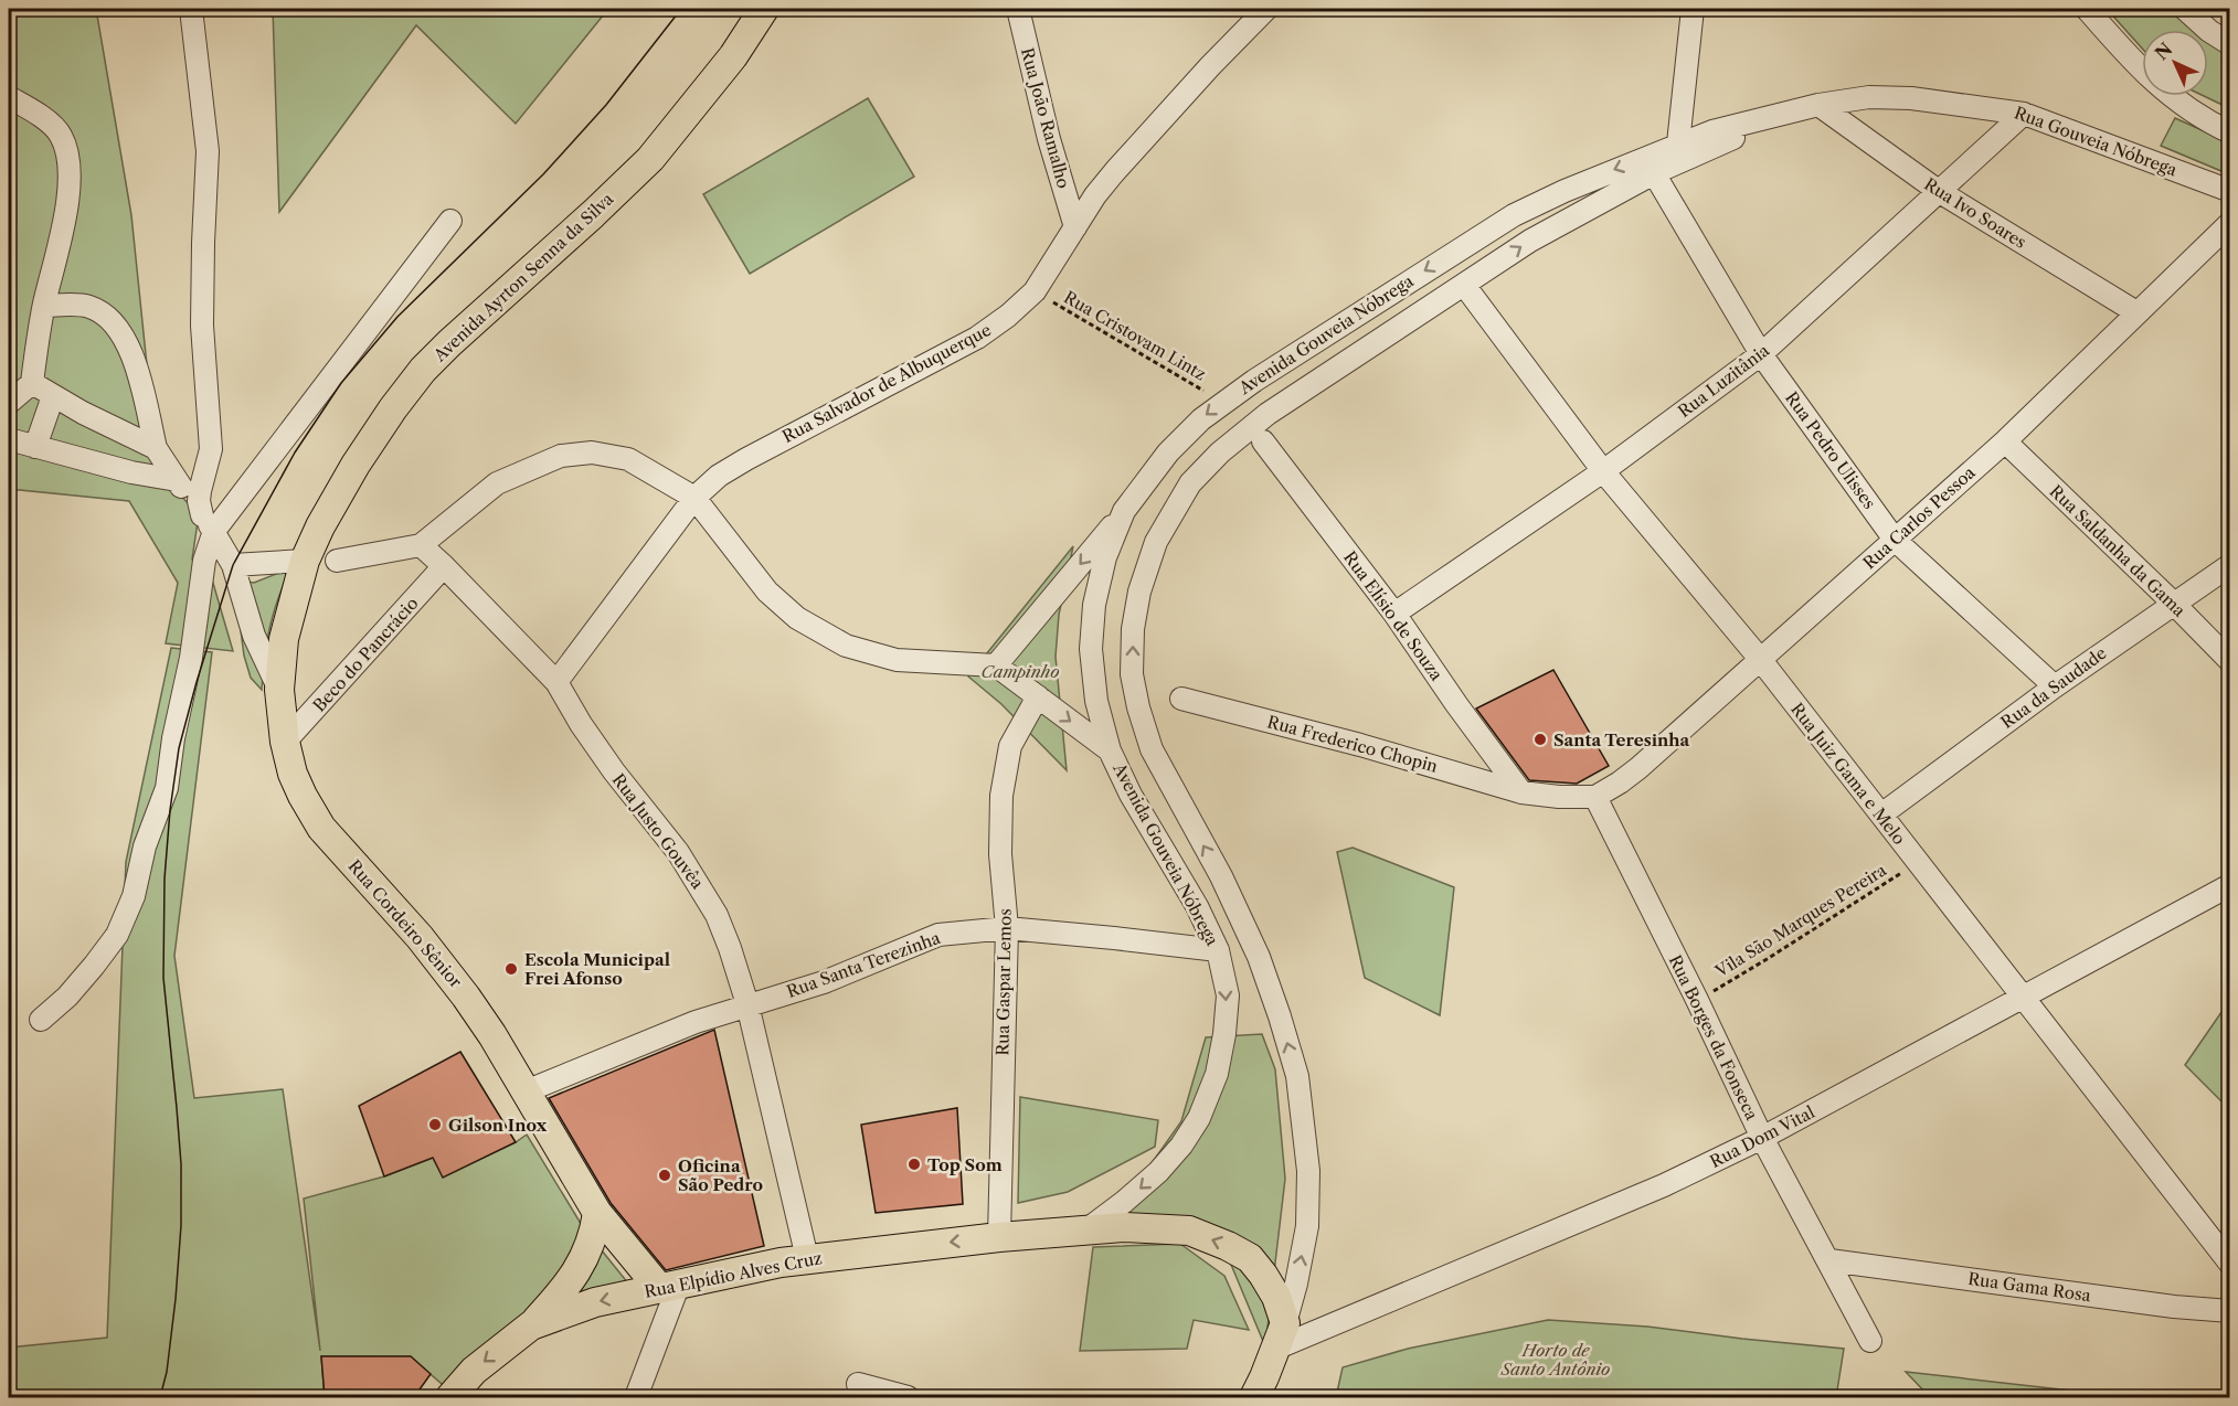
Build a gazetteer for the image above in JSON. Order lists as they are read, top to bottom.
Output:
{
  "streets": {
    "main road": ["Avenida Ayrton Senna da Silva", "Rua Cordeiro Sênior", "Rua Elpídio Alves Cruz"],
    "street": [
      "Rua João Ramalho",
      "Rua Gouveia Nóbrega",
      "Rua Ivo Soares",
      "Avenida Gouveia Nóbrega",
      "Rua Luzitânia",
      "Rua Salvador de Albuquerque",
      "Rua Pedro Ulisses",
      "Rua Carlos Pessoa",
      "Rua Saldanha da Gama",
      "Rua Elísio de Souza",
      "Beco do Pancrácio",
      "Rua da Saudade",
      "Rua Frederico Chopin",
      "Rua Juiz Gama e Melo",
      "Rua Justo Gouvêa",
      "Rua Santa Terezinha",
      "Rua Gaspar Lemos",
      "Rua Borges da Fonseca",
      "Rua Dom Vital",
      "Rua Gama Rosa"
    ],
    "path": ["Rua Cristovam Lintz", "Vila São Marques Pereira"]
  },
  "crossings": [
    ["Rua João Ramalho", "Rua Salvador de Albuquerque"],
    ["Rua Gouveia Nóbrega", "Rua Ivo Soares"],
    ["Rua Gouveia Nóbrega", "Avenida Gouveia Nóbrega"],
    ["Rua Gouveia Nóbrega", "Rua Luzitânia"],
    ["Rua Gouveia Nóbrega", "Rua Pedro Ulisses"],
    ["Rua Gouveia Nóbrega", "Rua Juiz Gama e Melo"],
    ["Rua Ivo Soares", "Rua Luzitânia"],
    ["Rua Ivo Soares", "Rua Carlos Pessoa"],
    ["Avenida Ayrton Senna da Silva", "Rua Cordeiro Sênior"],
    ["Avenida Gouveia Nóbrega", "Rua Cristovam Lintz"],
    ["Avenida Gouveia Nóbrega", "Rua Juiz Gama e Melo"],
    ["Avenida Gouveia Nóbrega", "Rua Santa Terezinha"],
    ["Avenida Gouveia Nóbrega", "Rua Dom Vital"],
    ["Avenida Gouveia Nóbrega", "Rua Elpídio Alves Cruz"],
    ["Rua Cristovam Lintz", "Rua Salvador de Albuquerque"],
    ["Rua Luzitânia", "Rua Pedro Ulisses"],
    ["Rua Luzitânia", "Rua Elísio de Souza"],
    ["Rua Luzitânia", "Rua Juiz Gama e Melo"],
    ["Rua Salvador de Albuquerque", "Rua Justo Gouvêa"],
    ["Rua Pedro Ulisses", "Rua Carlos Pessoa"],
    ["Rua Pedro Ulisses", "Rua da Saudade"],
    ["Rua Carlos Pessoa", "Rua Saldanha da Gama"],
    ["Rua Carlos Pessoa", "Rua Juiz Gama e Melo"],
    ["Rua Carlos Pessoa", "Rua Borges da Fonseca"],
    ["Rua Saldanha da Gama", "Rua da Saudade"],
    ["Rua Elísio de Souza", "Rua Frederico Chopin"],
    ["Beco do Pancrácio", "Rua Justo Gouvêa"],
    ["Beco do Pancrácio", "Rua Cordeiro Sênior"],
    ["Rua da Saudade", "Rua Juiz Gama e Melo"],
    ["Rua Juiz Gama e Melo", "Vila São Marques Pereira"],
    ["Rua Juiz Gama e Melo", "Rua Dom Vital"],
    ["Rua Justo Gouvêa", "Rua Santa Terezinha"],
    ["Rua Justo Gouvêa", "Rua Elpídio Alves Cruz"],
    ["Vila São Marques Pereira", "Rua Borges da Fonseca"],
    ["Rua Cordeiro Sênior", "Rua Santa Terezinha"],
    ["Rua Cordeiro Sênior", "Rua Elpídio Alves Cruz"],
    ["Rua Santa Terezinha", "Rua Gaspar Lemos"],
    ["Rua Gaspar Lemos", "Rua Elpídio Alves Cruz"],
    ["Rua Borges da Fonseca", "Rua Dom Vital"],
    ["Rua Borges da Fonseca", "Rua Gama Rosa"]
  ],
  "one_way": ["Rua Elpídio Alves Cruz"],
  "parks": ["Campinho", "Horto de Santo Antônio"],
  "places": [
    "Santa Teresinha",
    "Escola Municipal Frei Afonso",
    "Gilson Inox",
    "Top Som",
    "Oficina São Pedro"
  ],
  "north": "top left"
}
